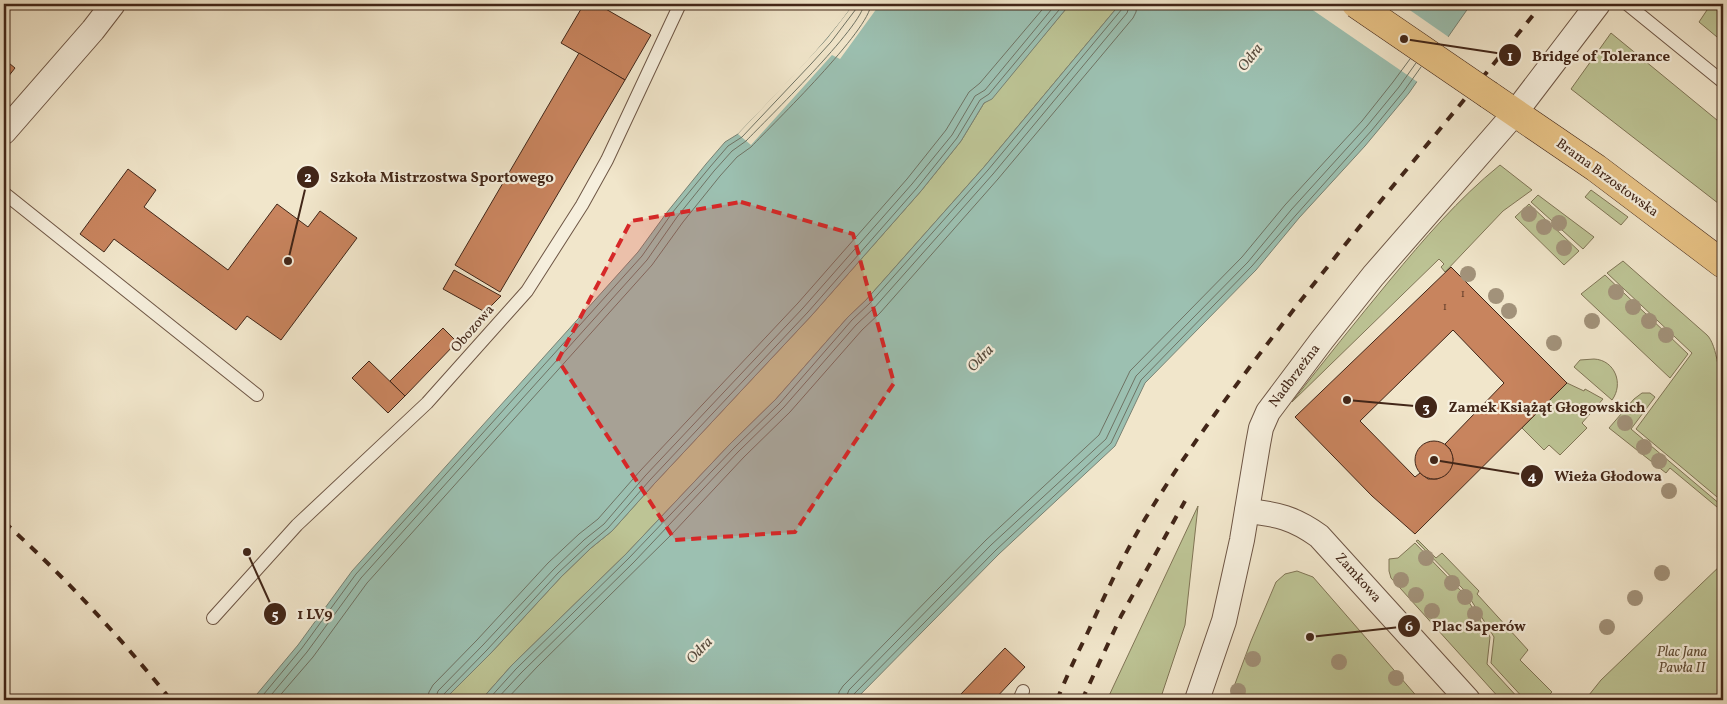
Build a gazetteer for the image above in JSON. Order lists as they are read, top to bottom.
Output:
{
  "streets": {
    "main road": ["Brama Brzostowska"],
    "street": ["Nadbrzeżna", "Zamkowa"],
    "lane": ["Obozowa"]
  },
  "crossings": [
    ["Brama Brzostowska", "Nadbrzeżna"],
    ["Nadbrzeżna", "Zamkowa"]
  ],
  "water": ["Odra"],
  "parks": ["Plac Jana Pawła II"],
  "places": [
    "Bridge of Tolerance",
    "Szkoła Mistrzostwa Sportowego",
    "Zamek Książąt Głogowskich",
    "Wieża Głodowa",
    "1 LV9",
    "Plac Saperów"
  ],
  "house_numbers": ["1", "1"]
}
